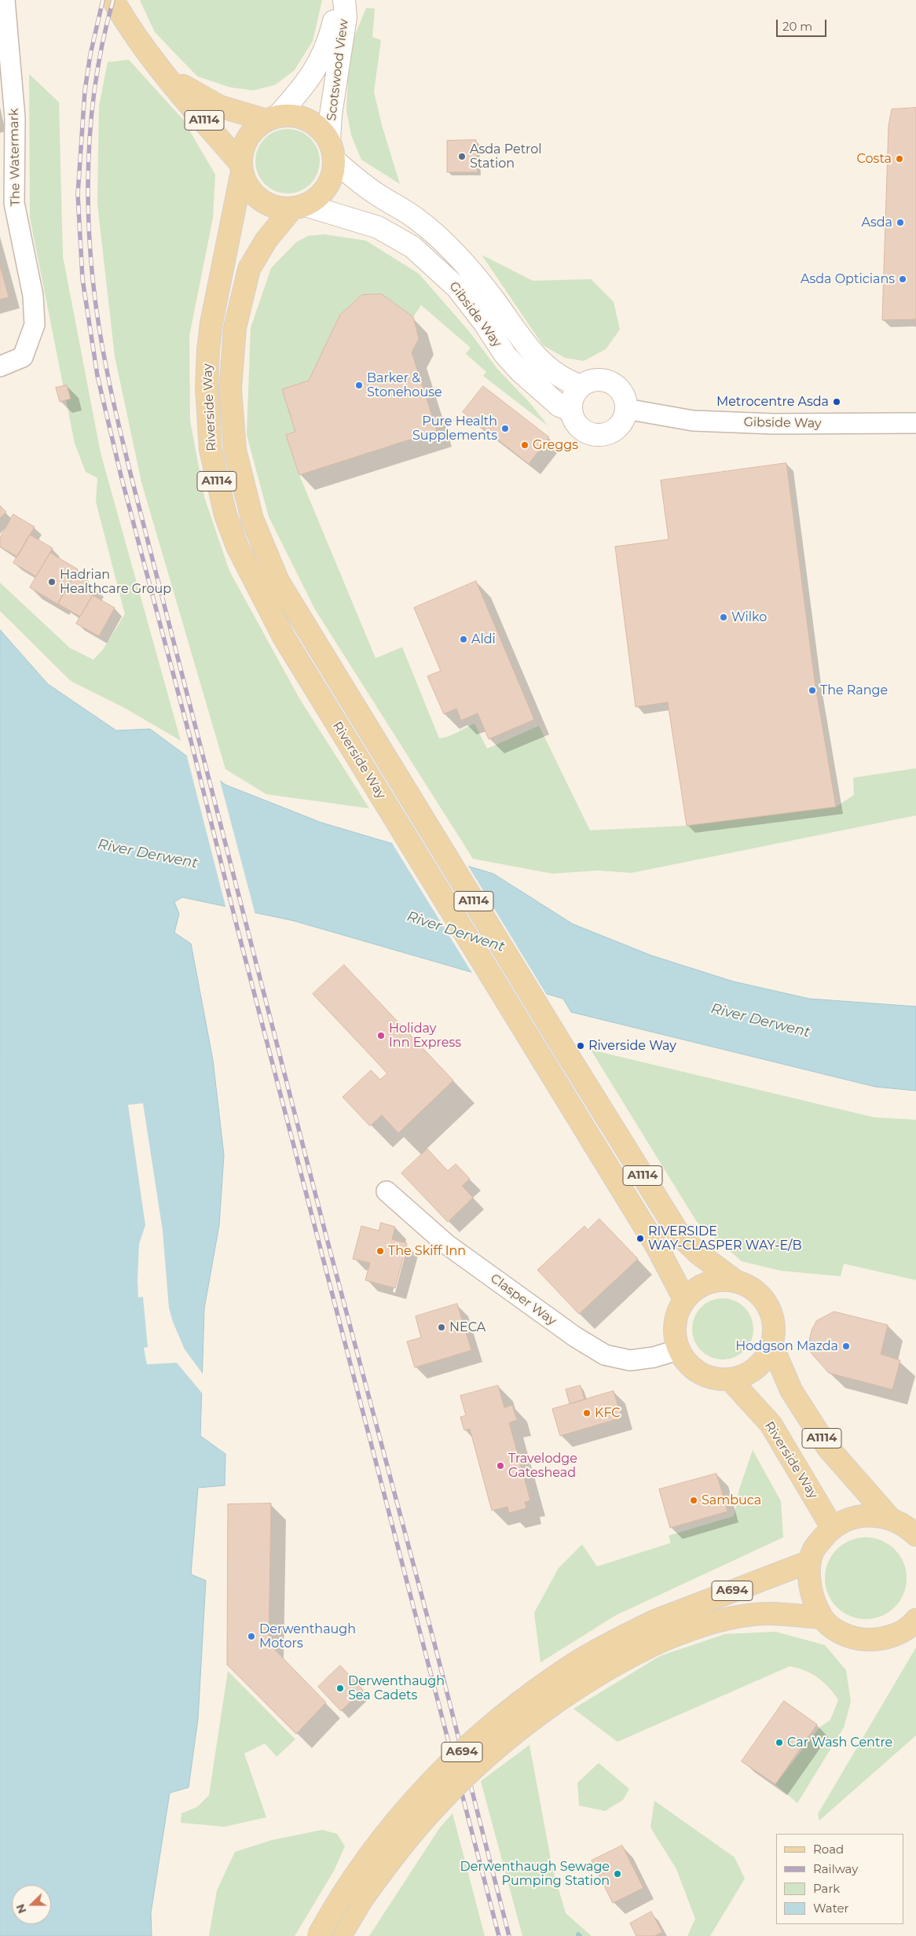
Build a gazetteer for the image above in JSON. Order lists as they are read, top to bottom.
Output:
{
  "streets": {
    "main road": ["A1114", "Riverside Way", "A694"],
    "street": [
      "Scotswood View",
      "The Watermark",
      "Gibside Way",
      "Clasper Way"
    ]
  },
  "crossings": [
    ["Scotswood View", "A1114"],
    ["Scotswood View", "Gibside Way"],
    ["Scotswood View", "Riverside Way"],
    ["A1114", "Gibside Way"],
    ["A1114", "Riverside Way"],
    ["A1114", "Clasper Way"],
    ["Gibside Way", "Riverside Way"],
    ["Riverside Way", "Clasper Way"]
  ],
  "water": ["River Derwent"],
  "places": [
    "Asda Petrol Station",
    "Costa",
    "Asda",
    "Asda Opticians",
    "Barker & Stonehouse",
    "Metrocentre Asda",
    "Pure Health Supplements",
    "Greggs",
    "Hadrian Healthcare Group",
    "Wilko",
    "Aldi",
    "The Range",
    "Holiday Inn Express",
    "Riverside Way",
    "RIVERSIDE WAY-CLASPER WAY-E/B",
    "The Skiff Inn",
    "NECA",
    "Hodgson Mazda",
    "KFC",
    "Travelodge Gateshead",
    "Sambuca",
    "Derwenthaugh Motors",
    "Derwenthaugh Sea Cadets",
    "Car Wash Centre",
    "Derwenthaugh Sewage Pumping Station"
  ],
  "legend": [
    "Road",
    "Railway",
    "Park",
    "Water"
  ],
  "scale_bar": "20 m",
  "north": "left"
}
